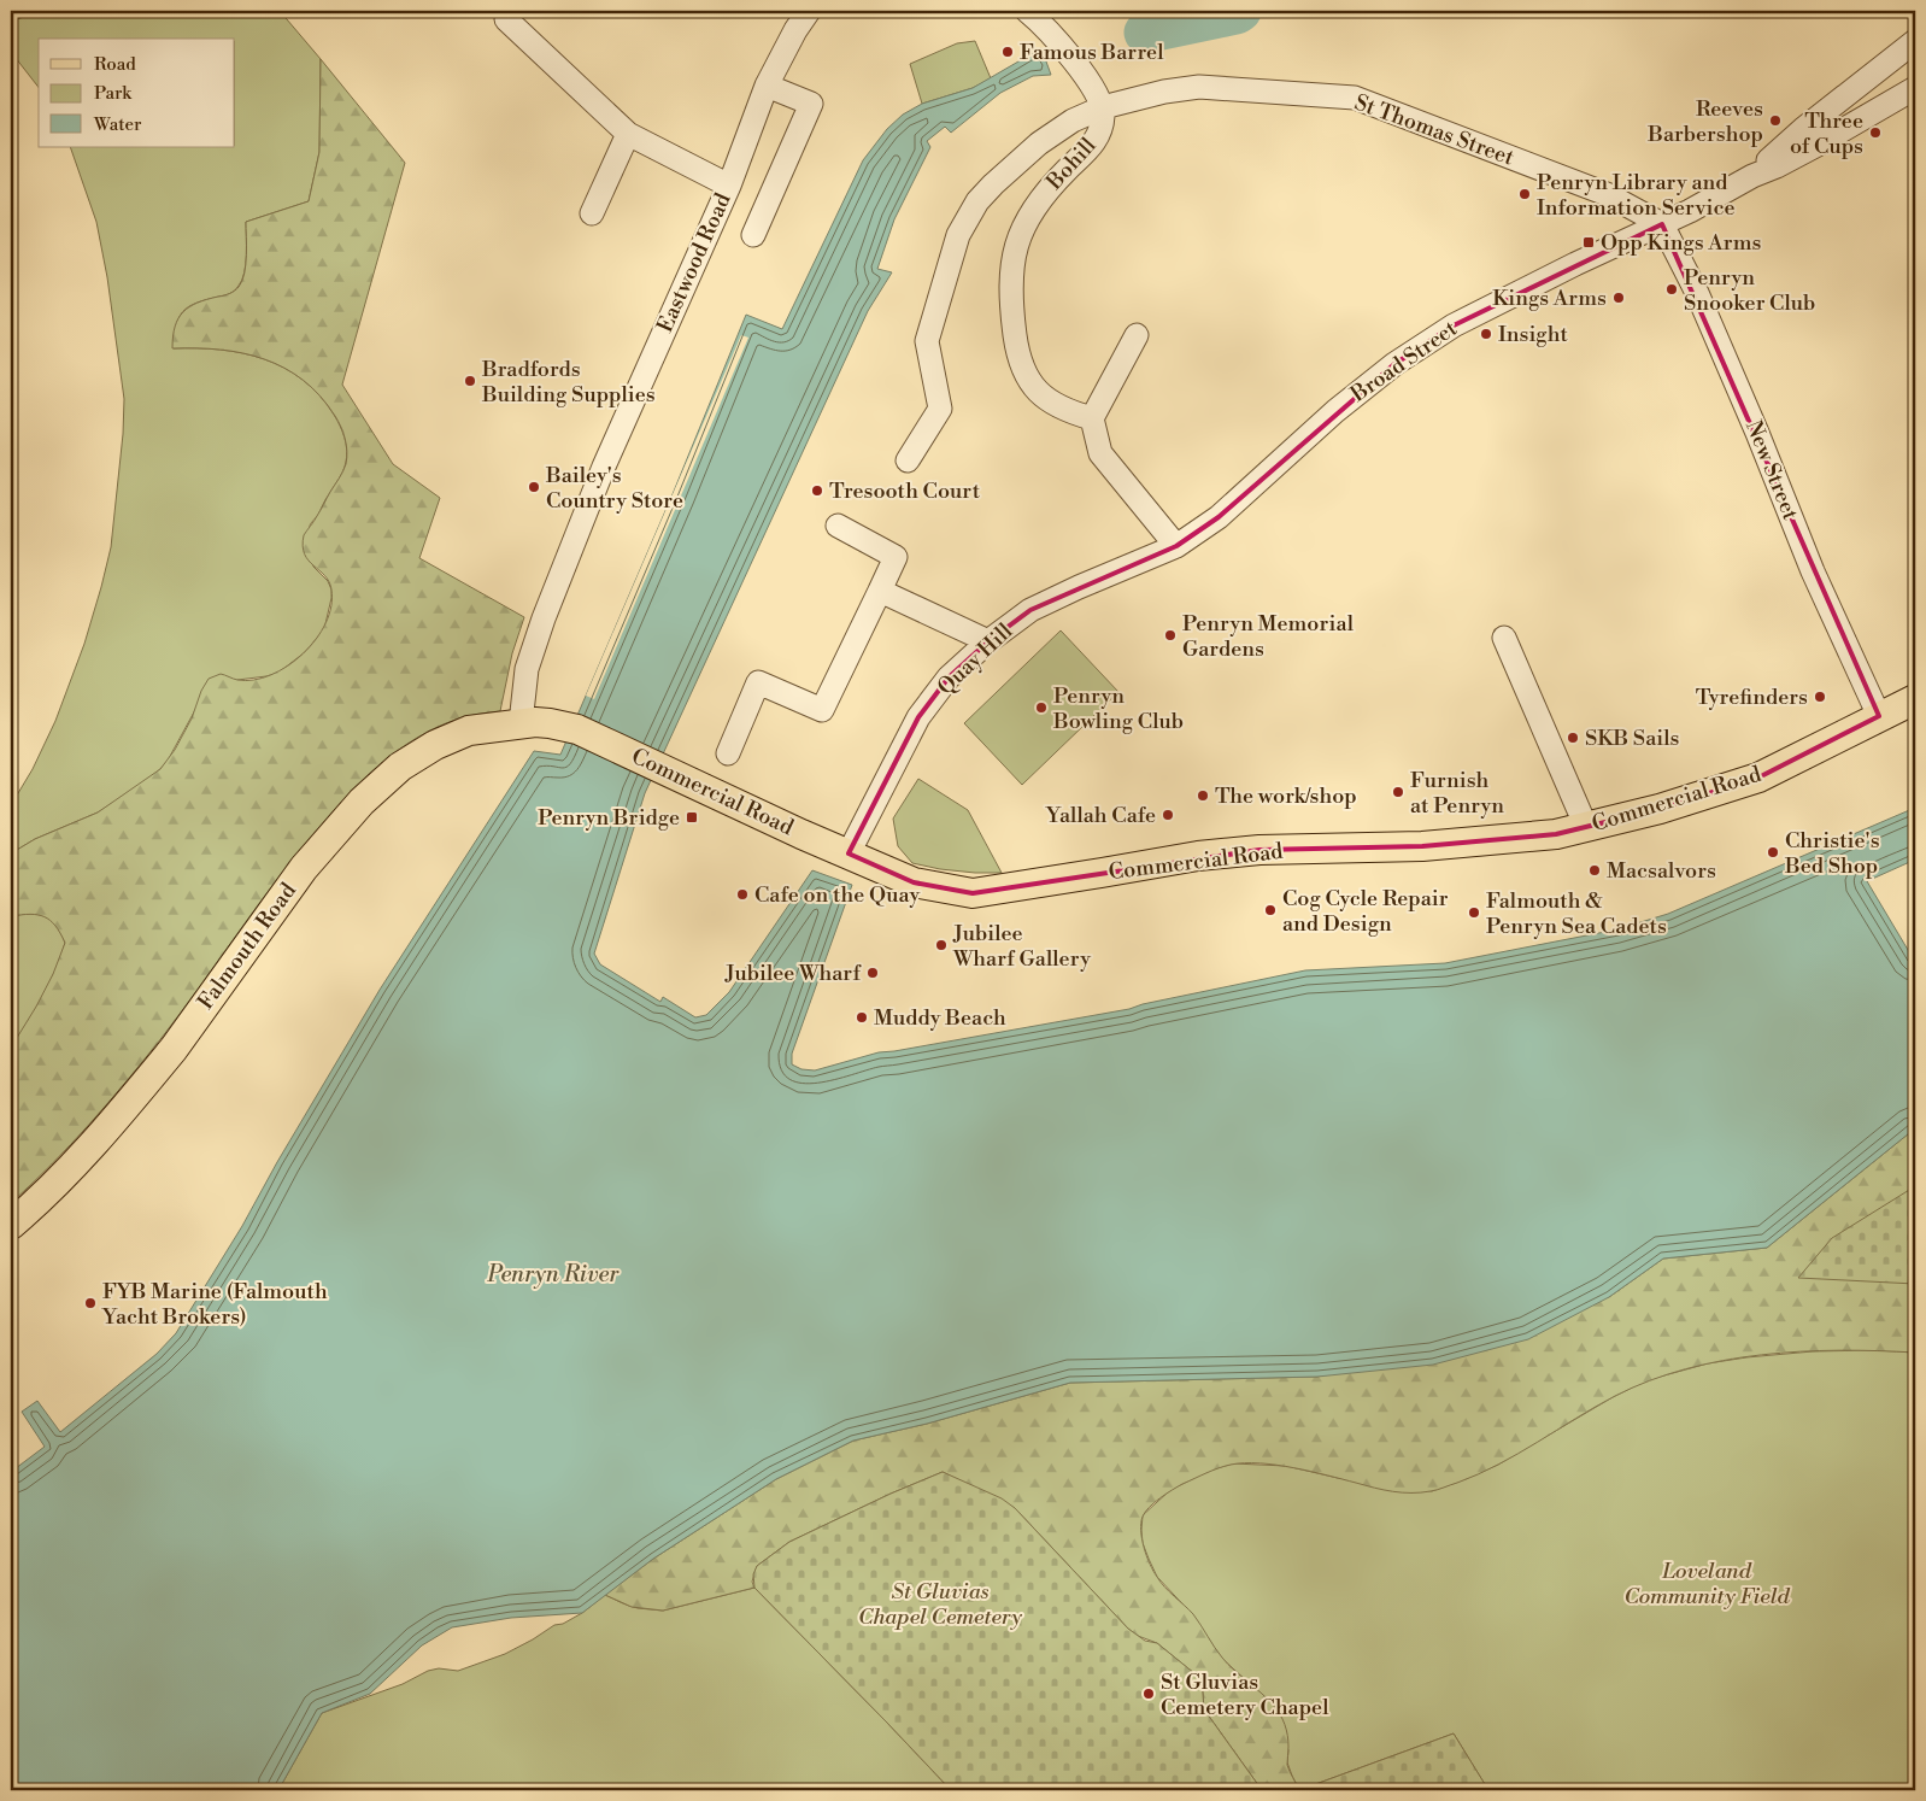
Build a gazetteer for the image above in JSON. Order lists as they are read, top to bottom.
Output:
{
  "streets": {
    "main road": ["Commercial Road", "Falmouth Road"],
    "street": [
      "St Thomas Street",
      "Bohill",
      "Eastwood Road",
      "Broad Street",
      "New Street",
      "Quay Hill"
    ]
  },
  "crossings": [
    ["St Thomas Street", "Bohill"],
    ["St Thomas Street", "Broad Street"],
    ["St Thomas Street", "New Street"],
    ["Eastwood Road", "Commercial Road"],
    ["Eastwood Road", "Falmouth Road"],
    ["Broad Street", "New Street"],
    ["Broad Street", "Quay Hill"],
    ["New Street", "Commercial Road"],
    ["Quay Hill", "Commercial Road"],
    ["Commercial Road", "Falmouth Road"]
  ],
  "water": ["Penryn River"],
  "parks": ["Loveland Community Field", "St Gluvias Chapel Cemetery"],
  "places": {
    "other": [
      "Famous Barrel",
      "Reeves Barbershop",
      "Three of Cups",
      "Penryn Library and Information Service",
      "Penryn Snooker Club",
      "Kings Arms",
      "Insight",
      "Bradfords Building Supplies",
      "Bailey's Country Store",
      "Tresooth Court",
      "Penryn Memorial Gardens",
      "Tyrefinders",
      "Penryn Bowling Club",
      "SKB Sails",
      "Furnish at Penryn",
      "The work/shop",
      "Yallah Cafe",
      "Christie's Bed Shop",
      "Macsalvors",
      "Cafe on the Quay",
      "Cog Cycle Repair and Design",
      "Falmouth & Penryn Sea Cadets",
      "Jubilee Wharf Gallery",
      "Jubilee Wharf",
      "Muddy Beach",
      "FYB Marine (Falmouth Yacht Brokers)",
      "St Gluvias Cemetery Chapel"
    ],
    "transit": ["Opp Kings Arms", "Penryn Bridge"]
  },
  "legend": ["Road", "Park", "Water"]
}
